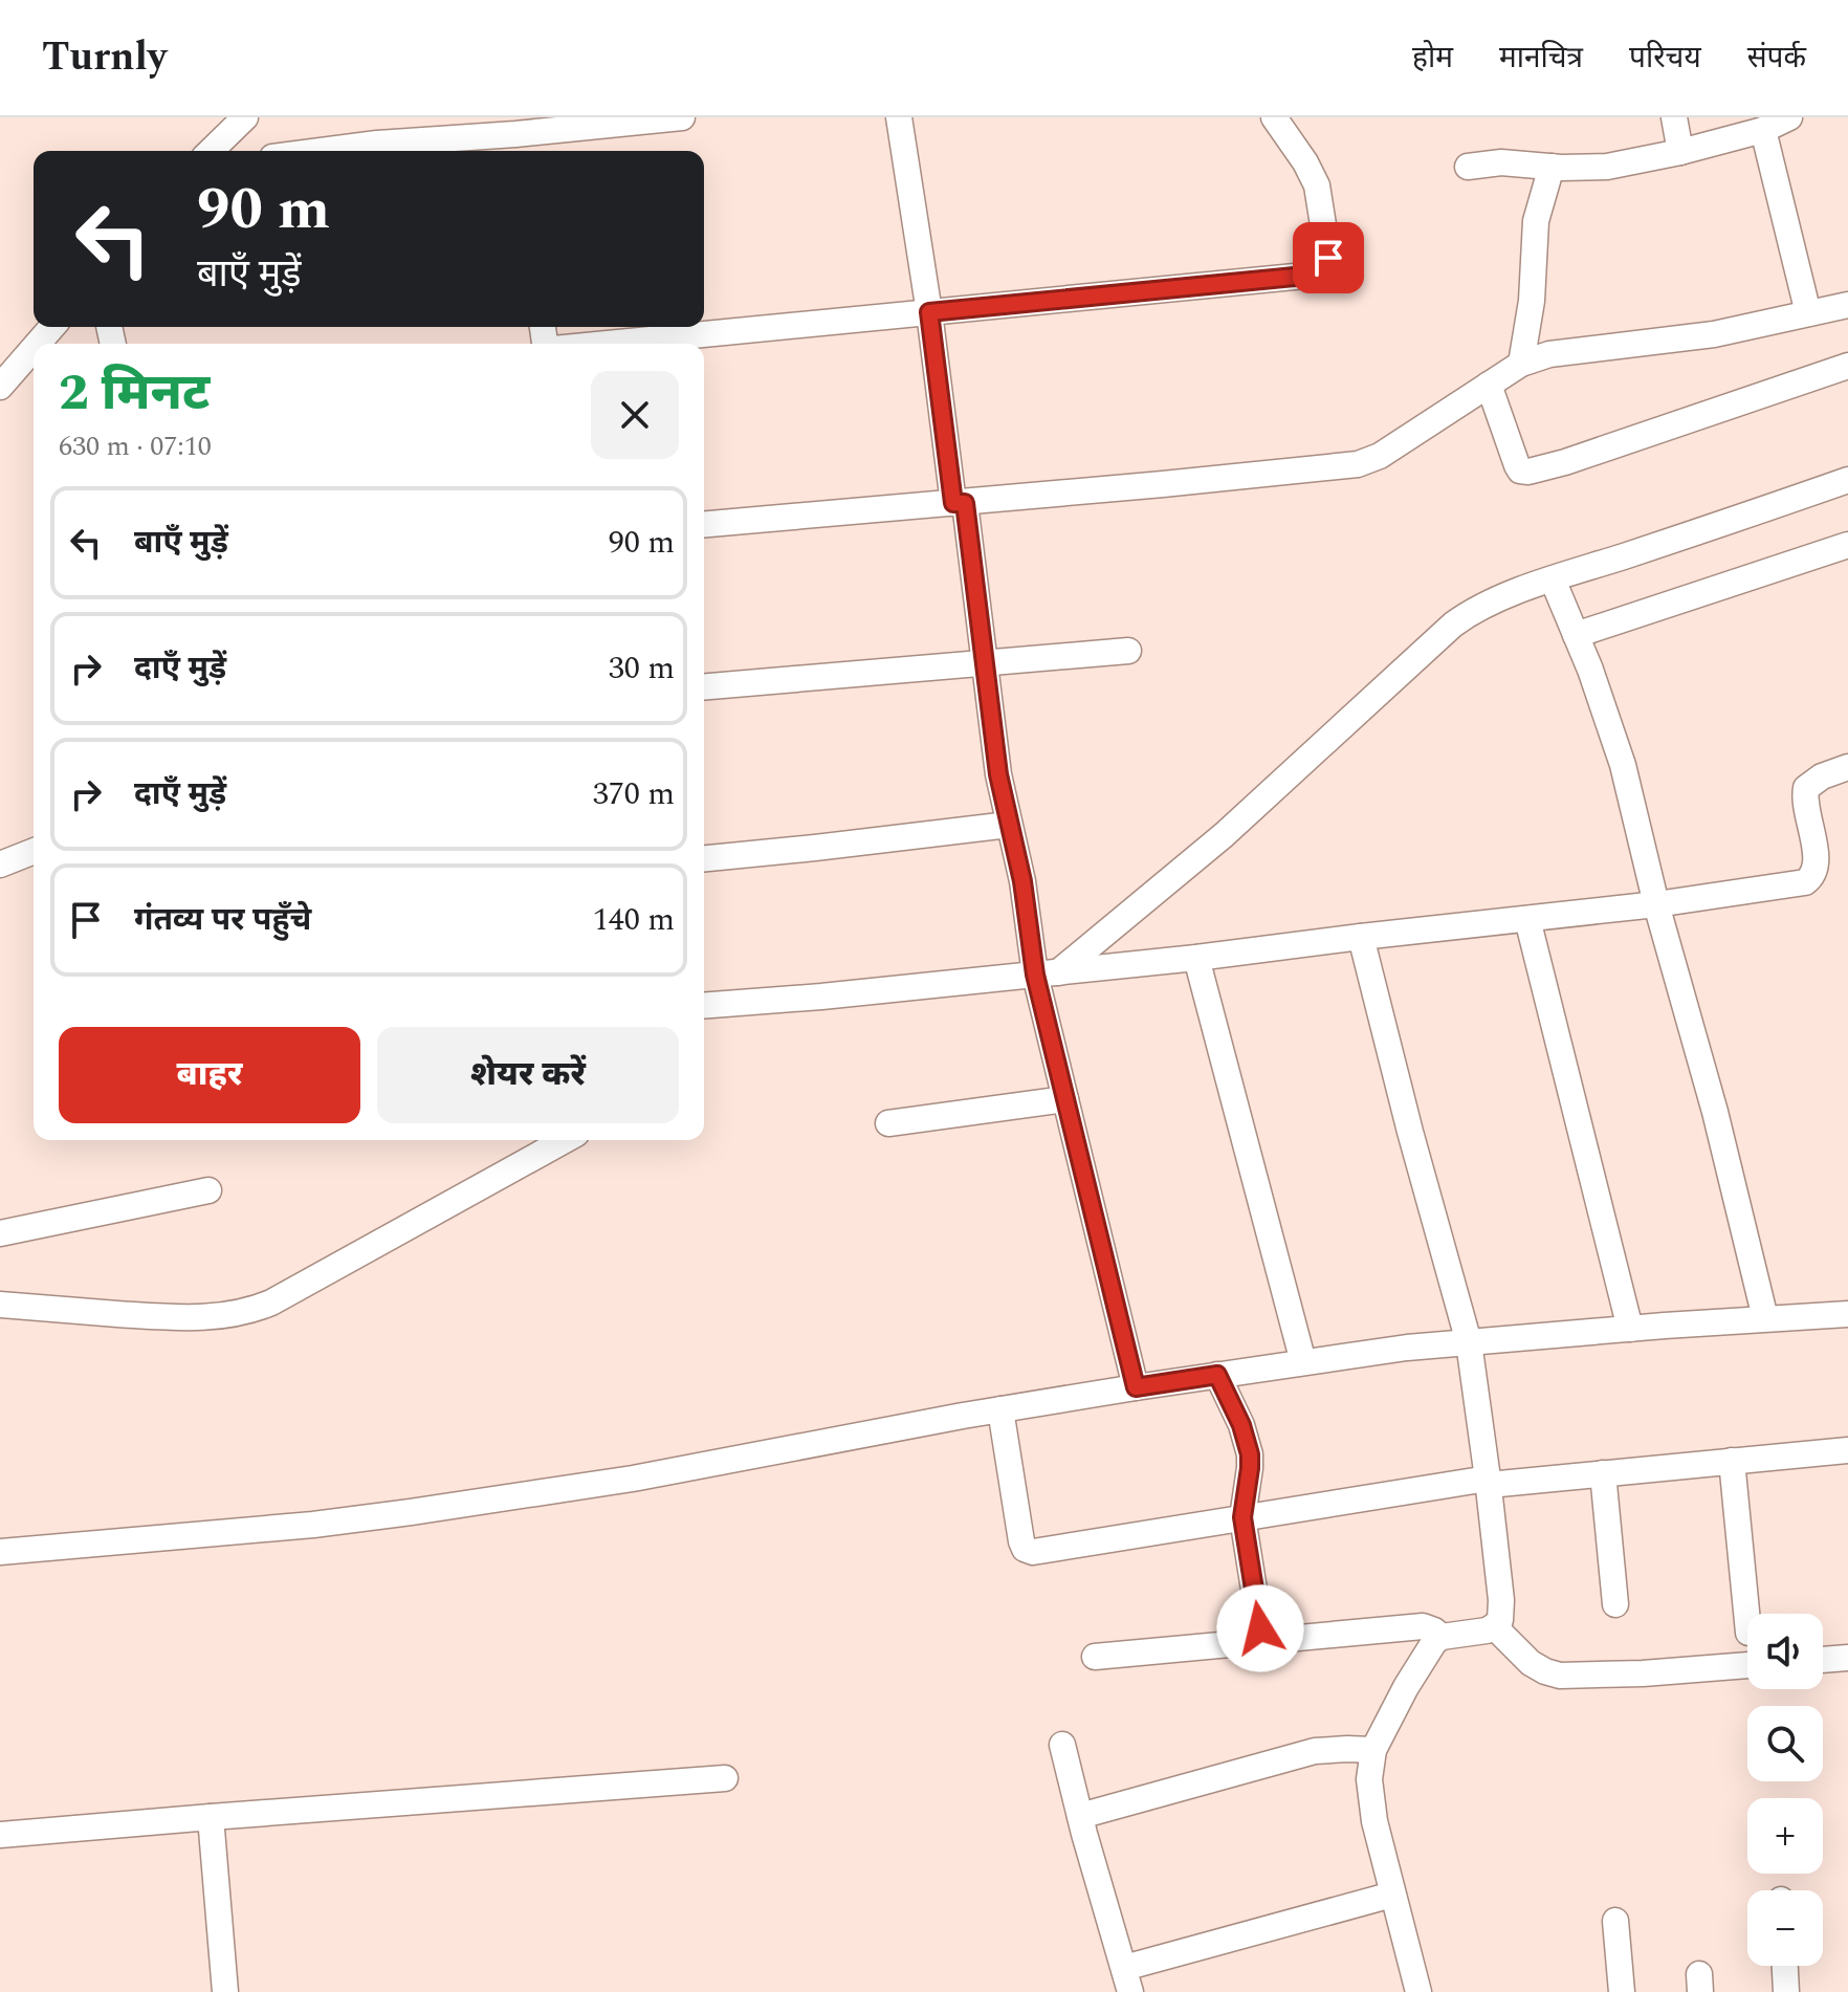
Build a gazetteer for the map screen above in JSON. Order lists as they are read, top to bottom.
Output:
{
  "page": {
    "header": "Turnly",
    "nav": [
      "होम",
      "मानचित्र",
      "परिचय",
      "संपर्क"
    ],
    "turn": ["90 m", "बाएँ मुड़ें"],
    "heading": ["2 मिनट", "630 m · 07:10"],
    "list": [
      {
        "name": "बाएँ मुड़ें",
        "value": "90 m"
      },
      {
        "name": "दाएँ मुड़ें",
        "value": "30 m"
      },
      {
        "name": "दाएँ मुड़ें",
        "value": "370 m"
      },
      {
        "name": "गंतव्य पर पहुँचे",
        "value": "140 m"
      }
    ],
    "buttons": ["बाहर", "शेयर करें"],
    "map_buttons": ["+", "−"]
  }
}
